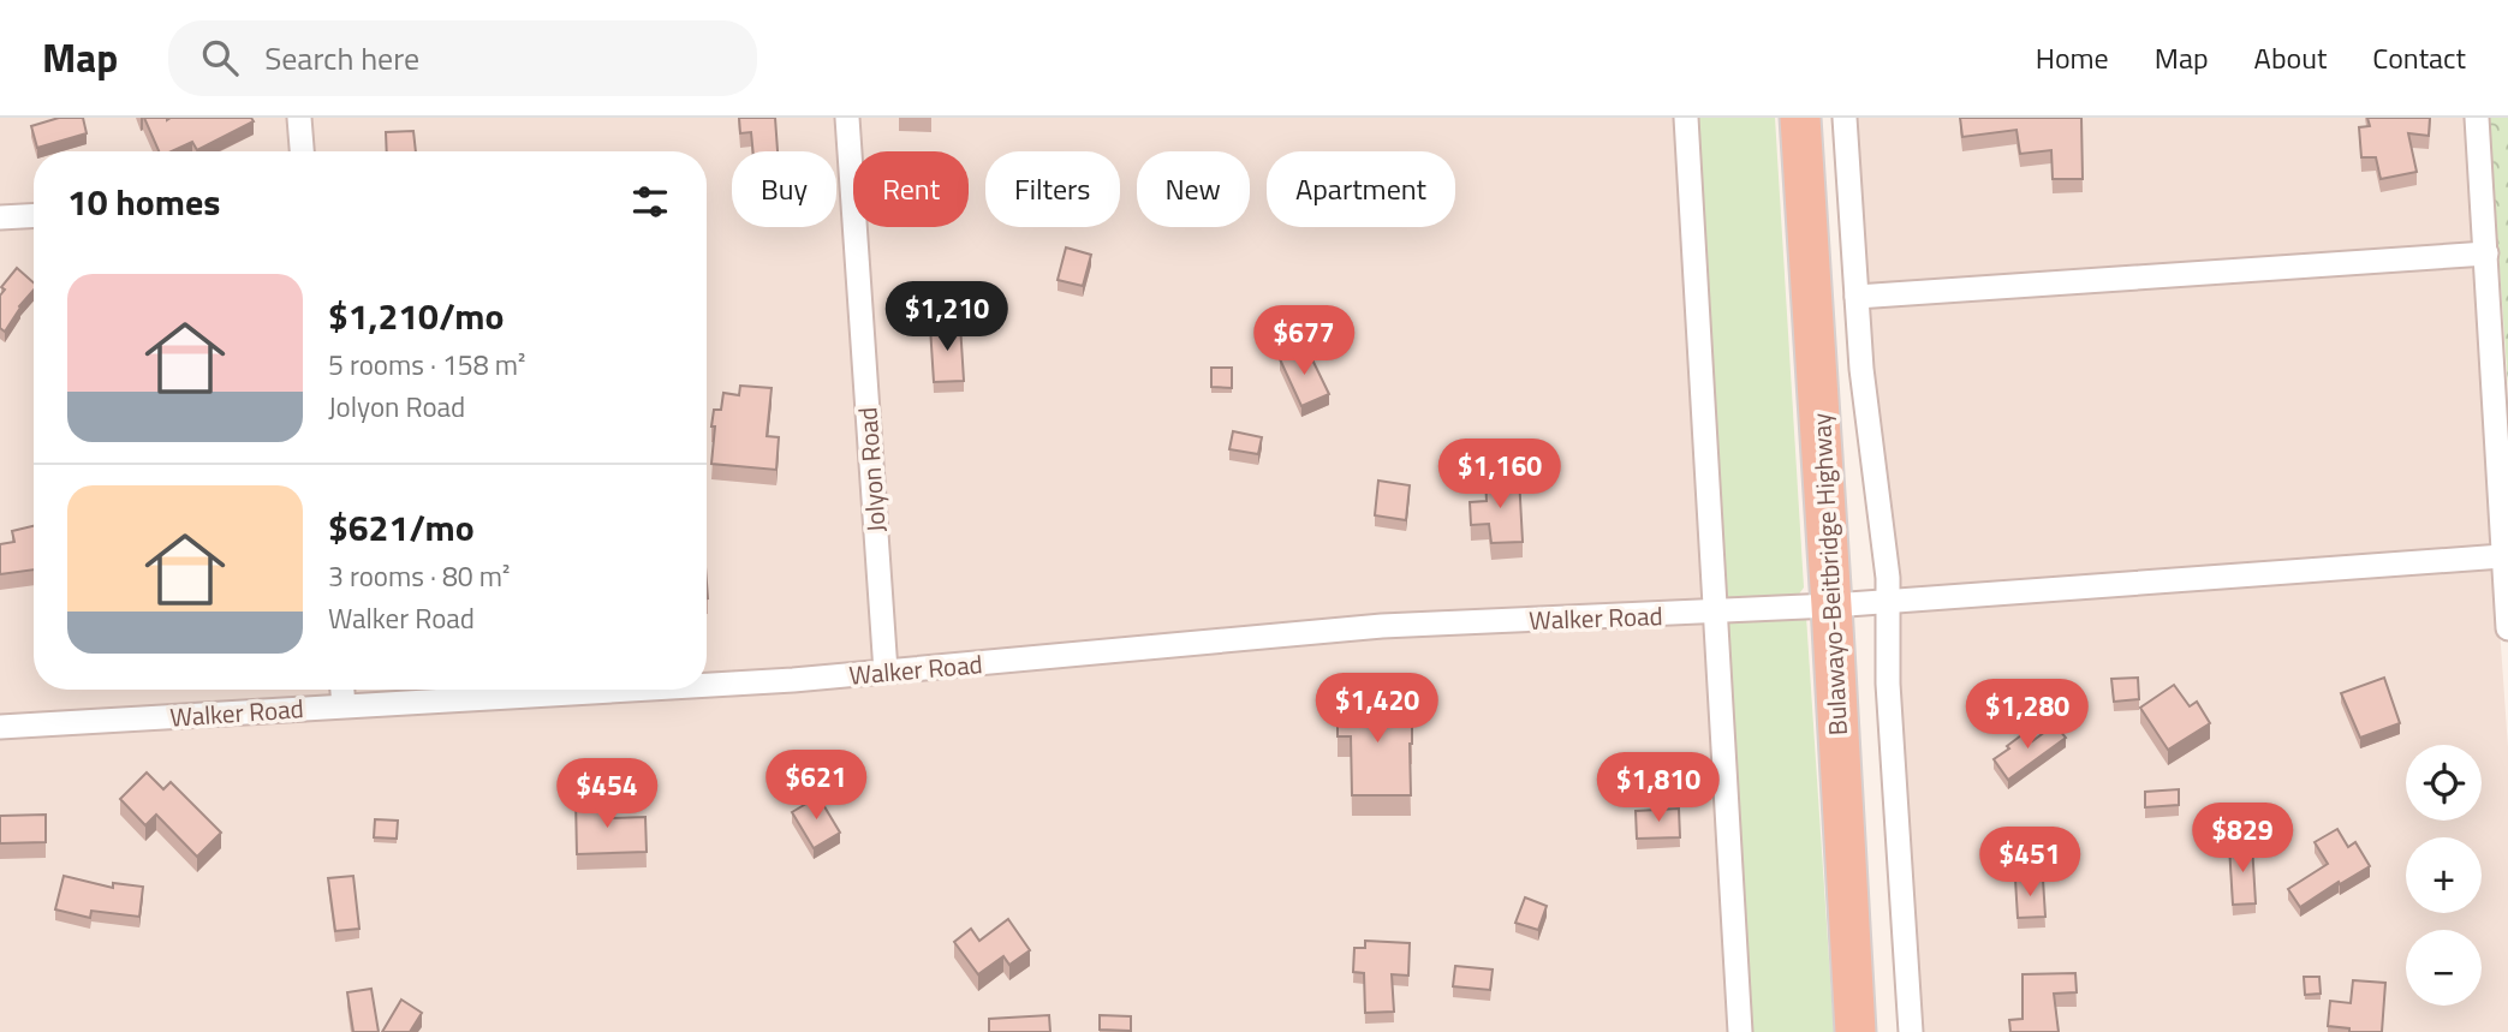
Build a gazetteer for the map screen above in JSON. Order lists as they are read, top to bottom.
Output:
{
  "streets": {
    "highway": ["Bulawayo-Beitbridge Highway"],
    "street": ["Jolyon Road", "Walker Road"]
  },
  "crossings": [
    ["Jolyon Road", "Walker Road"],
    ["Bulawayo-Beitbridge Highway", "Walker Road"]
  ],
  "page": {
    "header": "Map",
    "search": "Search here",
    "nav": [
      "Home",
      "Map",
      "About",
      "Contact"
    ],
    "chip": [
      "Buy",
      "Rent",
      "Filters",
      "New",
      "Apartment"
    ],
    "heading": "10 homes",
    "list": [
      {
        "name": "$1,210/mo",
        "note": "5 rooms · 158 m² · Jolyon Road"
      },
      {
        "name": "$621/mo",
        "note": "3 rooms · 80 m² · Walker Road"
      }
    ],
    "price": [
      "$1,210",
      "$677",
      "$1,160",
      "$1,420",
      "$1,280",
      "$621",
      "$1,810",
      "$454",
      "$829",
      "$451"
    ],
    "map_buttons": ["+", "−"]
  }
}
